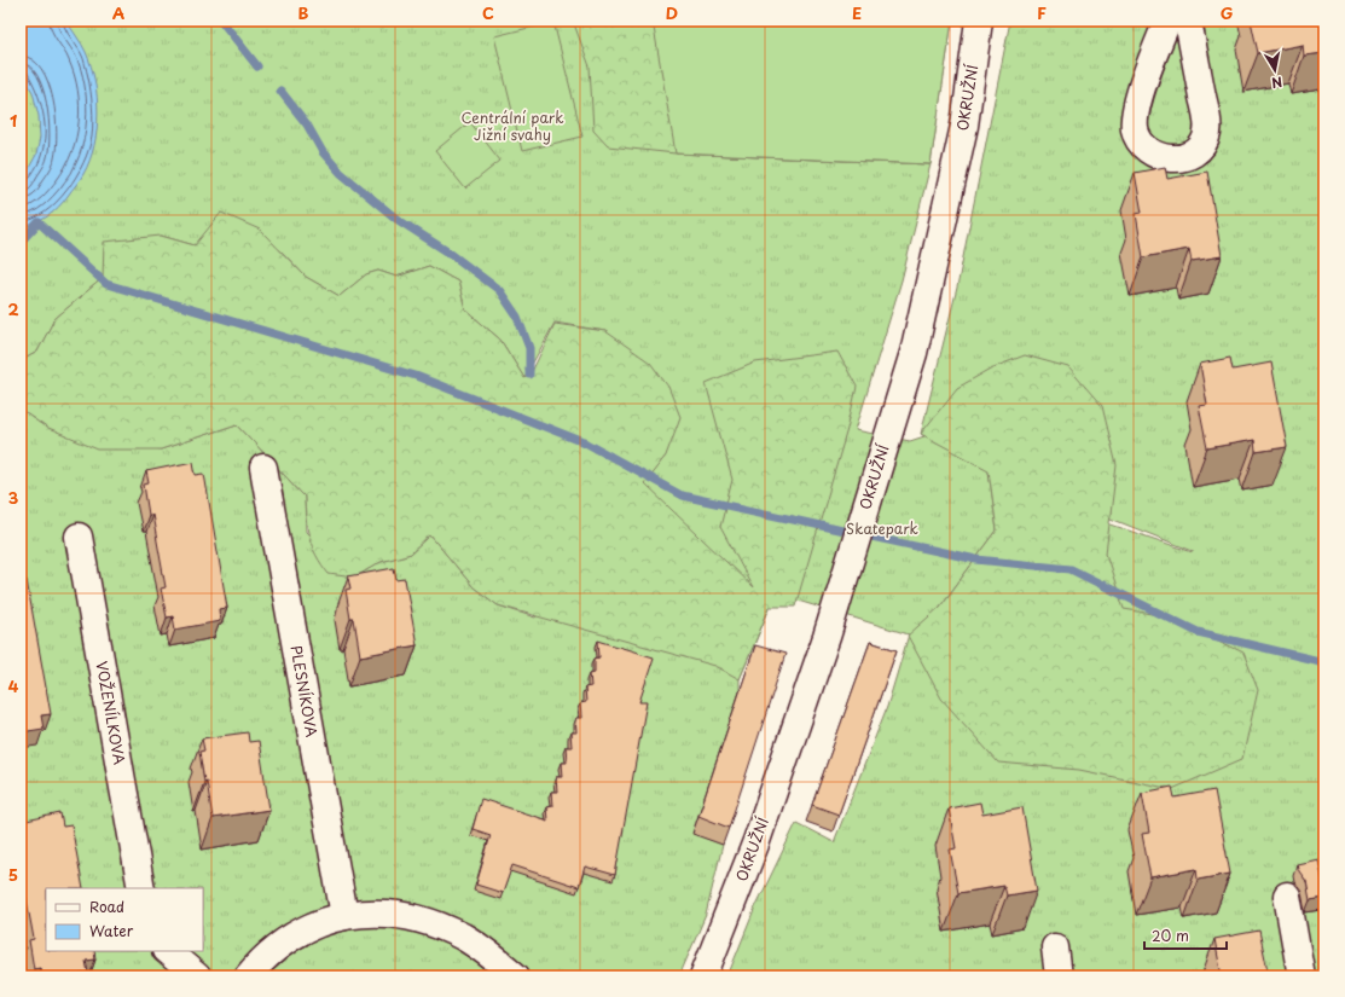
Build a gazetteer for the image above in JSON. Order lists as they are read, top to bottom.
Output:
{
  "streets": {
    "street": ["OKRUŽNÍ", "PLESNÍKOVA", "VOŽENÍLKOVA"]
  },
  "parks": ["Centrální park Jižní svahy", "Skatepark"],
  "legend": ["Road", "Water"],
  "scale_bar": "20 m",
  "north": "bottom",
  "grid": {
    "columns": [
      "A",
      "B",
      "C",
      "D",
      "E",
      "F",
      "G"
    ],
    "rows": [
      "1",
      "2",
      "3",
      "4",
      "5"
    ]
  }
}
